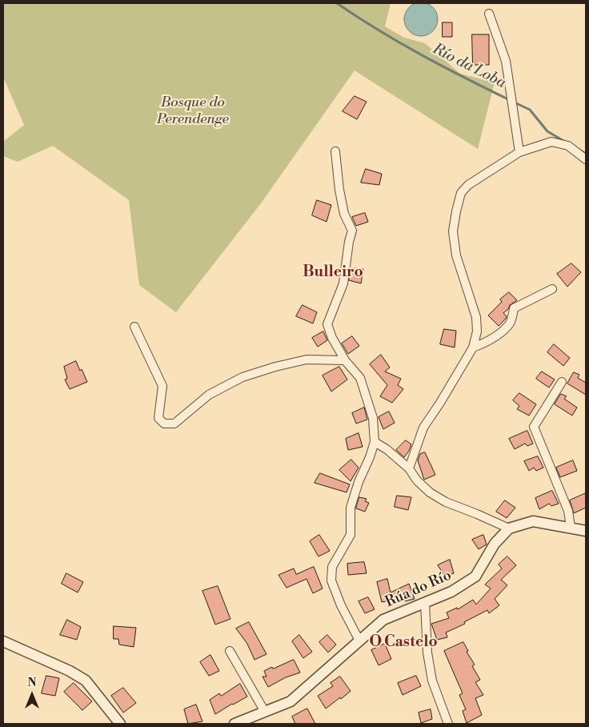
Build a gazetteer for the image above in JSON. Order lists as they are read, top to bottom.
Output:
{
  "streets": {
    "street": ["Rúa do Río"]
  },
  "districts": ["Bulleiro", "O Castelo"],
  "water": ["Río da Loba"],
  "parks": ["Bosque do Perendenge"],
  "north": "top"
}
